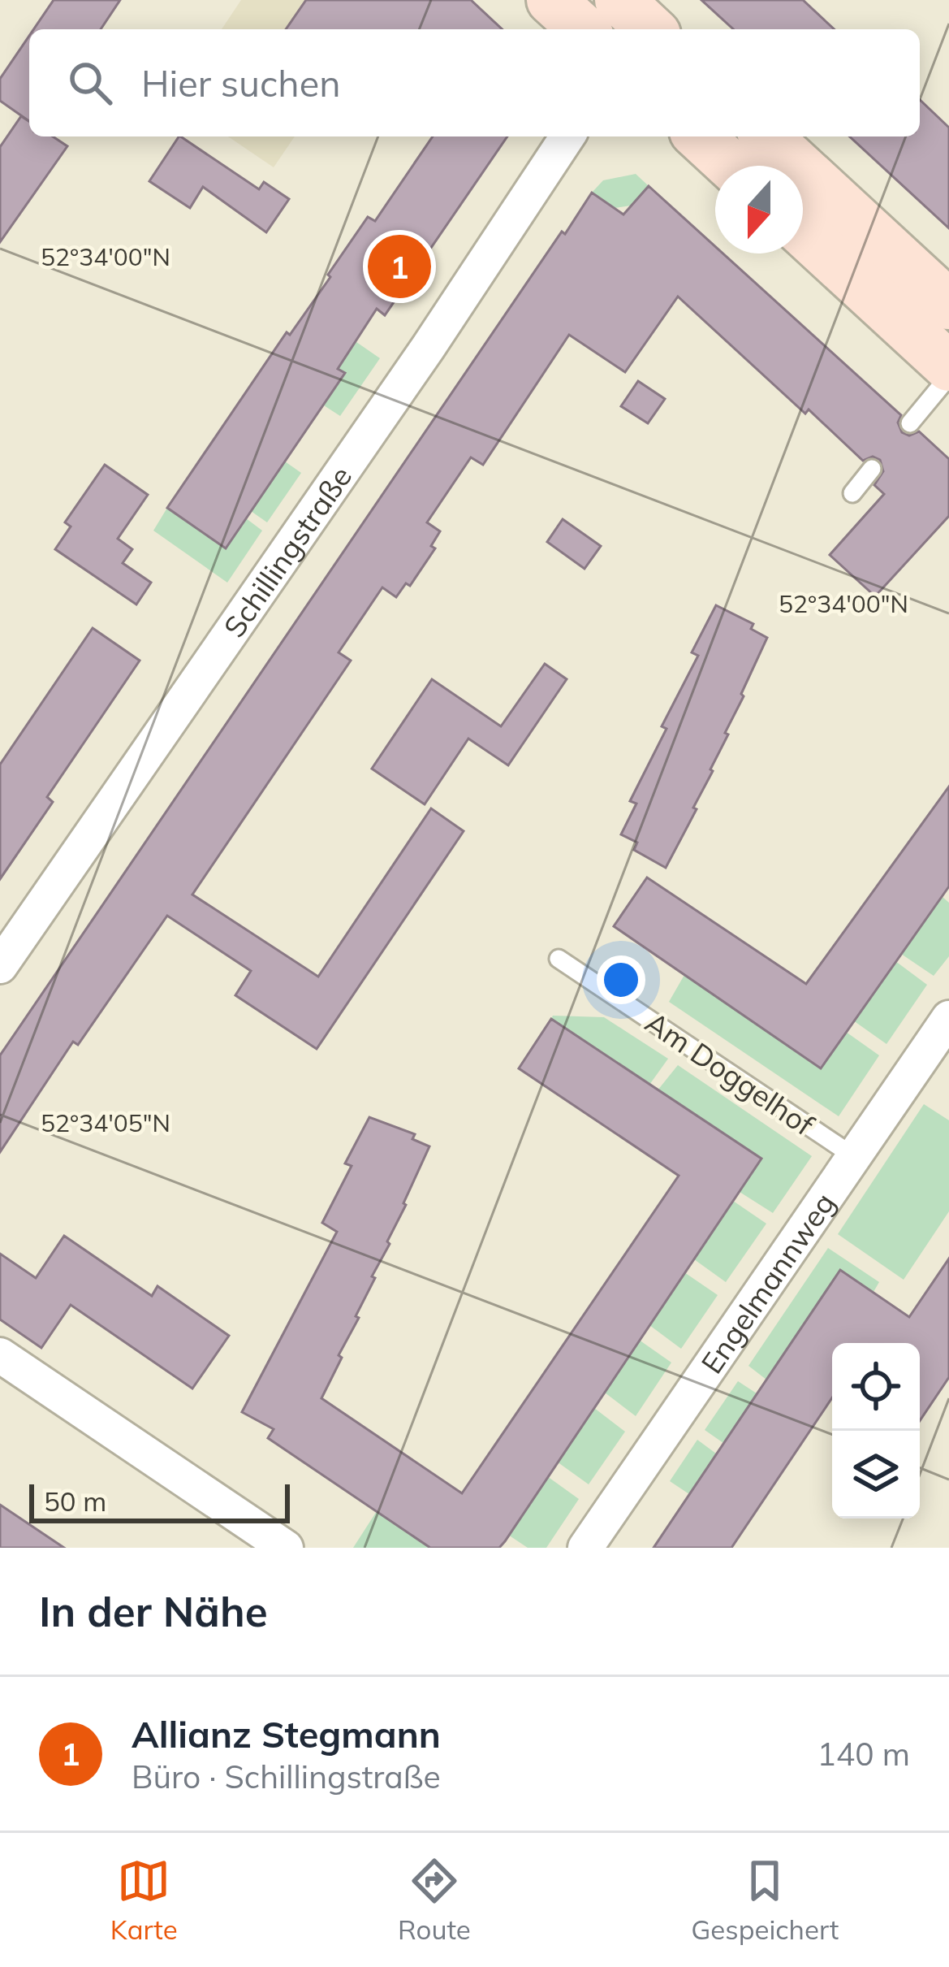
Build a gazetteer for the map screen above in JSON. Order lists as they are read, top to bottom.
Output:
{
  "streets": {
    "street": ["Schillingstraße", "Engelmannweg"],
    "lane": ["Am Doggelhof"]
  },
  "crossings": [
    ["Am Doggelhof", "Engelmannweg"]
  ],
  "scale_bar": "50 m",
  "north": "bottom",
  "page": {
    "search": "Hier suchen",
    "pins": "1",
    "scale": "50 m",
    "heading": "In der Nähe",
    "list": [
      {
        "mark": "1",
        "name": "Allianz Stegmann",
        "note": "Büro · Schillingstraße",
        "value": "140 m"
      }
    ],
    "nav": ["Karte", "Route", "Gespeichert"]
  },
  "coordinates": ["52°34'00\"N", "52°34'05\"N"]
}
